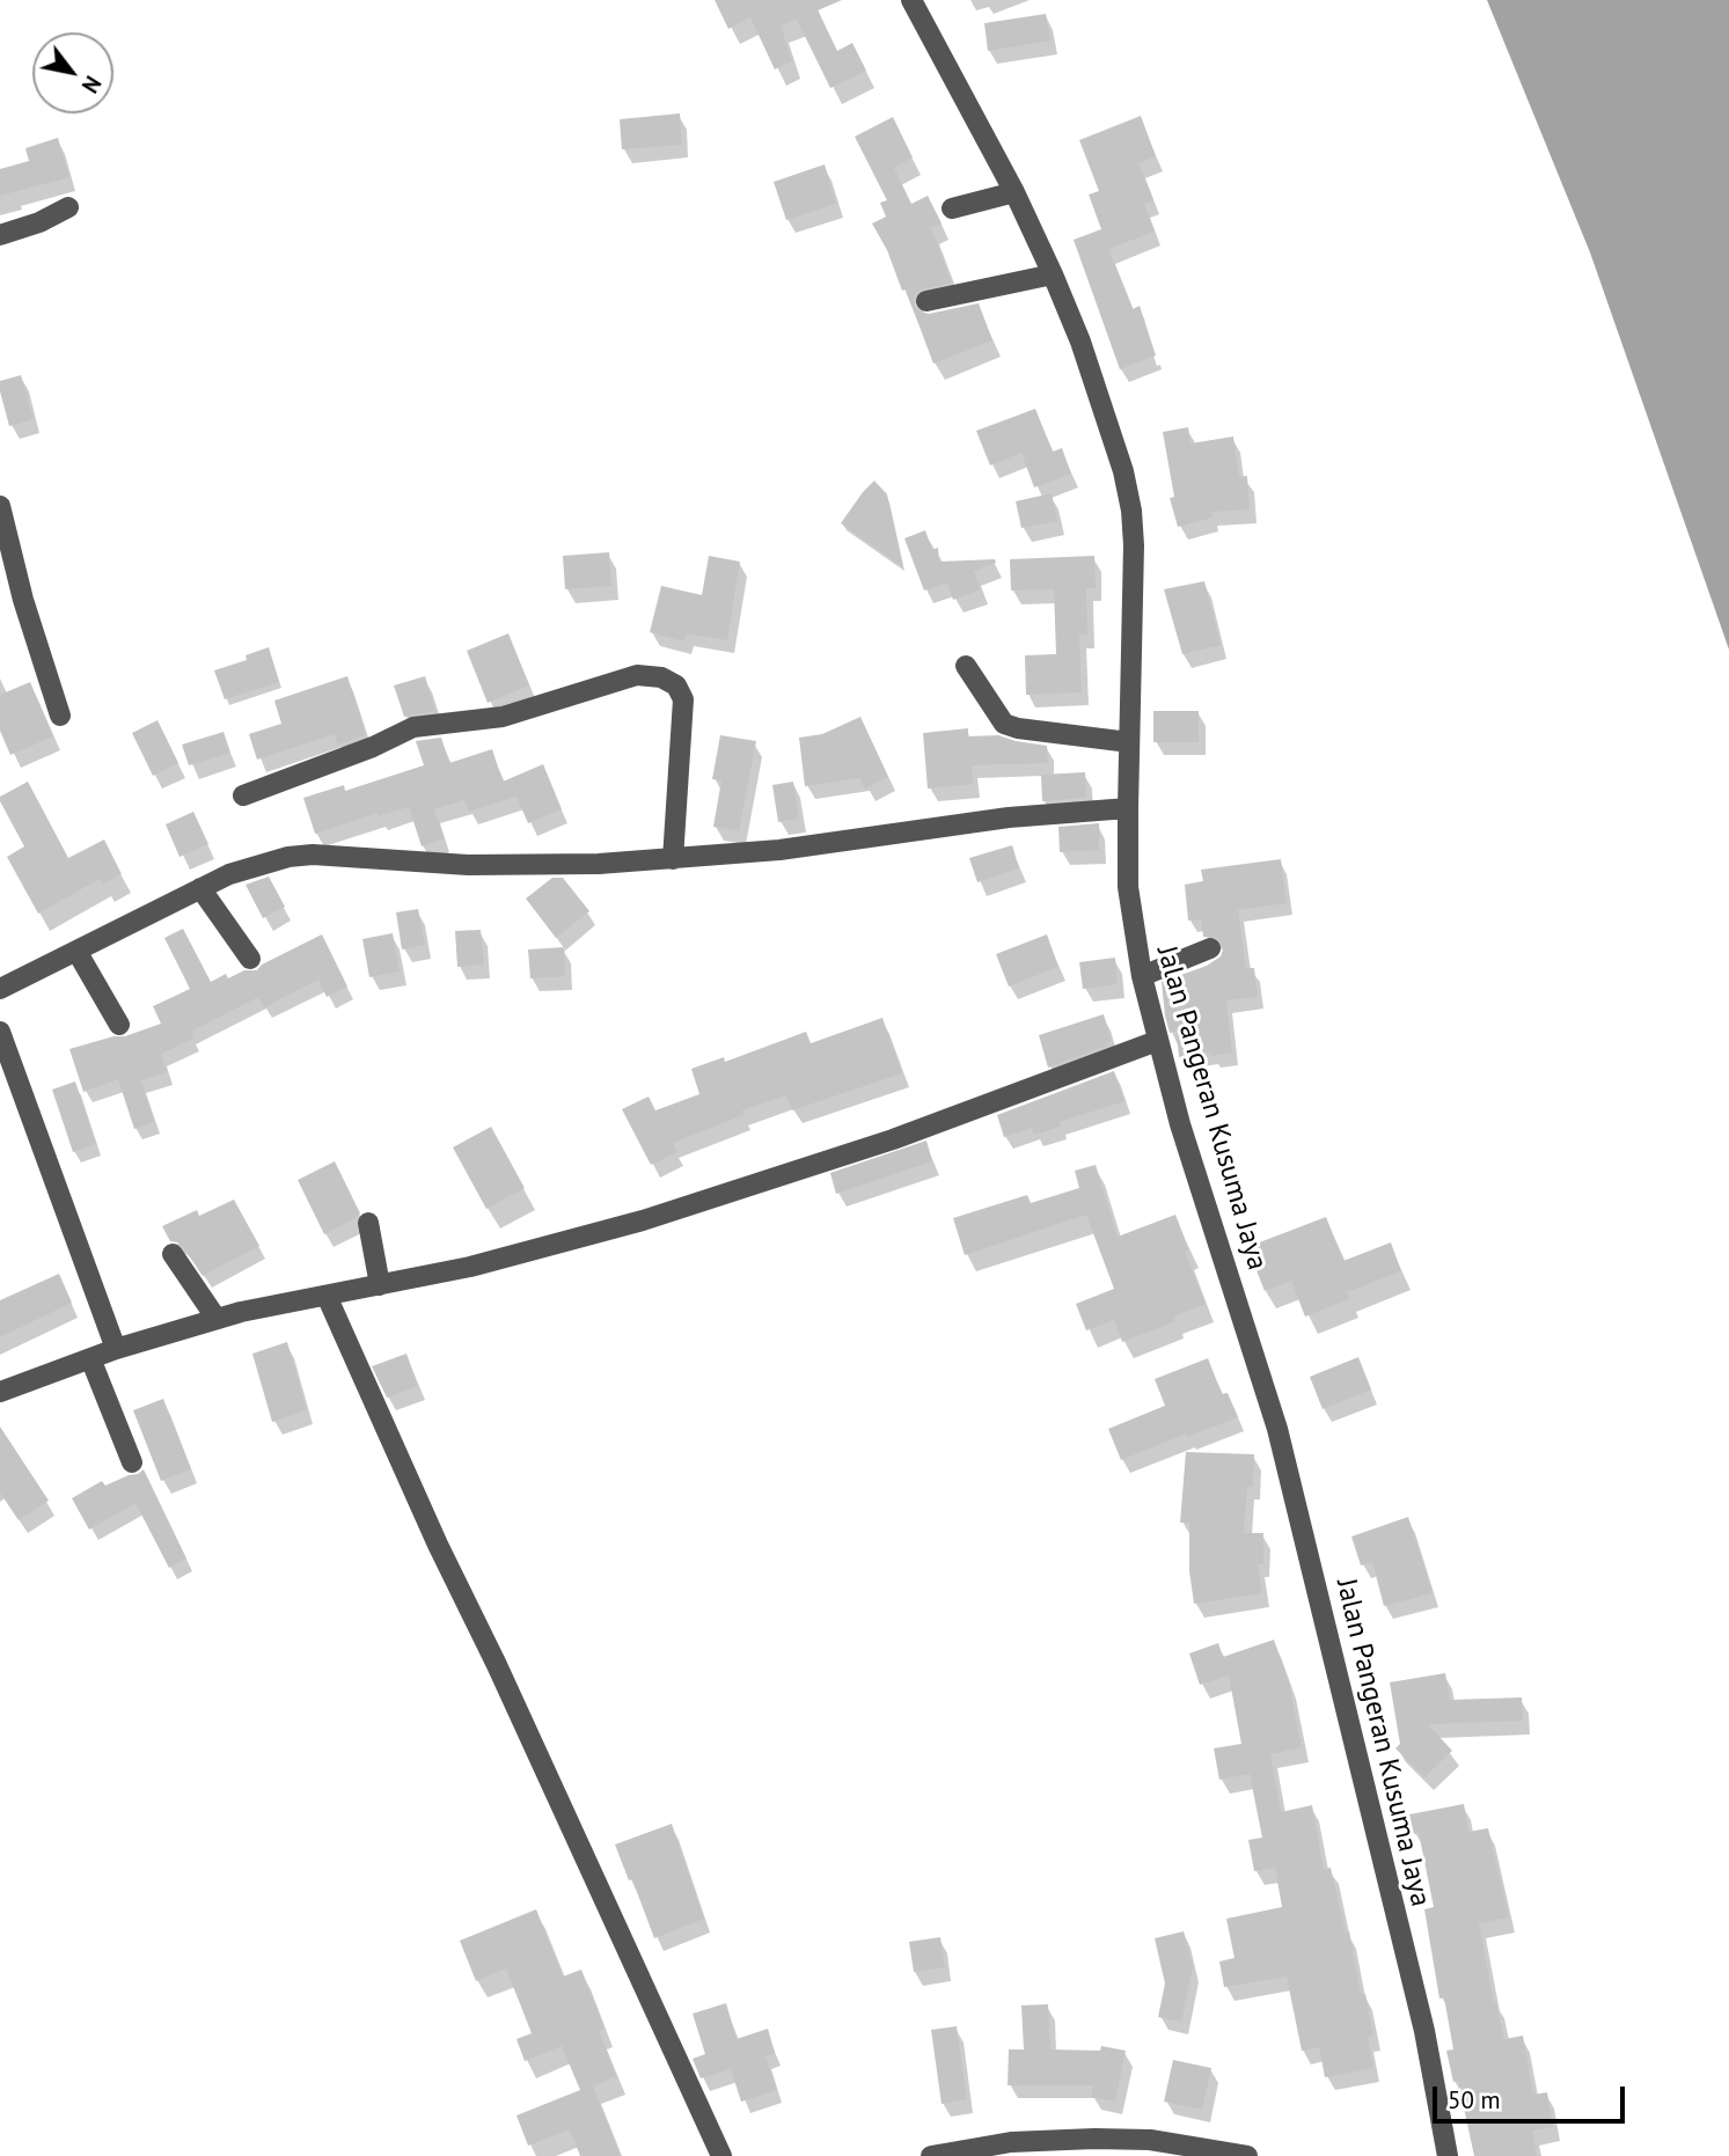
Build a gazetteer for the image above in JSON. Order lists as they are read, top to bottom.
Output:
{
  "streets": {
    "street": ["Jalan Pangeran Kusuma Jaya"]
  },
  "scale_bar": "50 m",
  "north": "bottom right"
}
